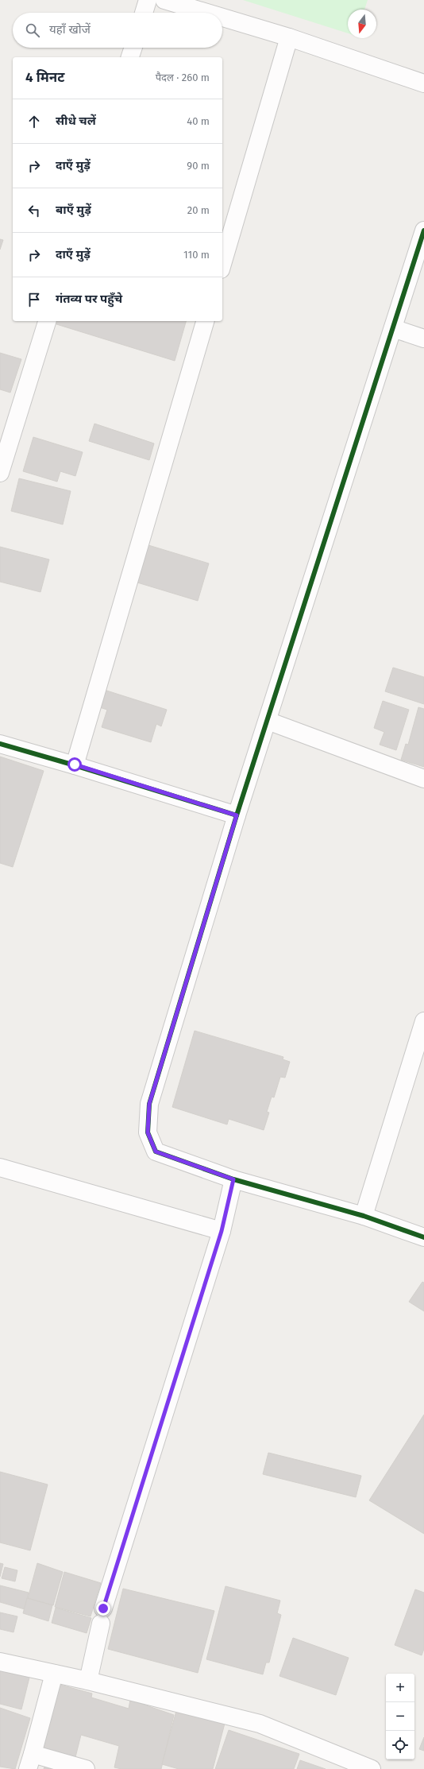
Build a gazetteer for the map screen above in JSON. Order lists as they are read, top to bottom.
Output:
{
  "north": "bottom",
  "page": {
    "search": "यहाँ खोजें",
    "heading": ["4 मिनट", "पैदल · 260 m"],
    "list": [
      ["सीधे चलें", "40 m"],
      ["दाएँ मुड़ें", "90 m"],
      ["बाएँ मुड़ें", "20 m"],
      ["दाएँ मुड़ें", "110 m"],
      "गंतव्य पर पहुँचे"
    ],
    "map_buttons": ["+", "−"]
  }
}
